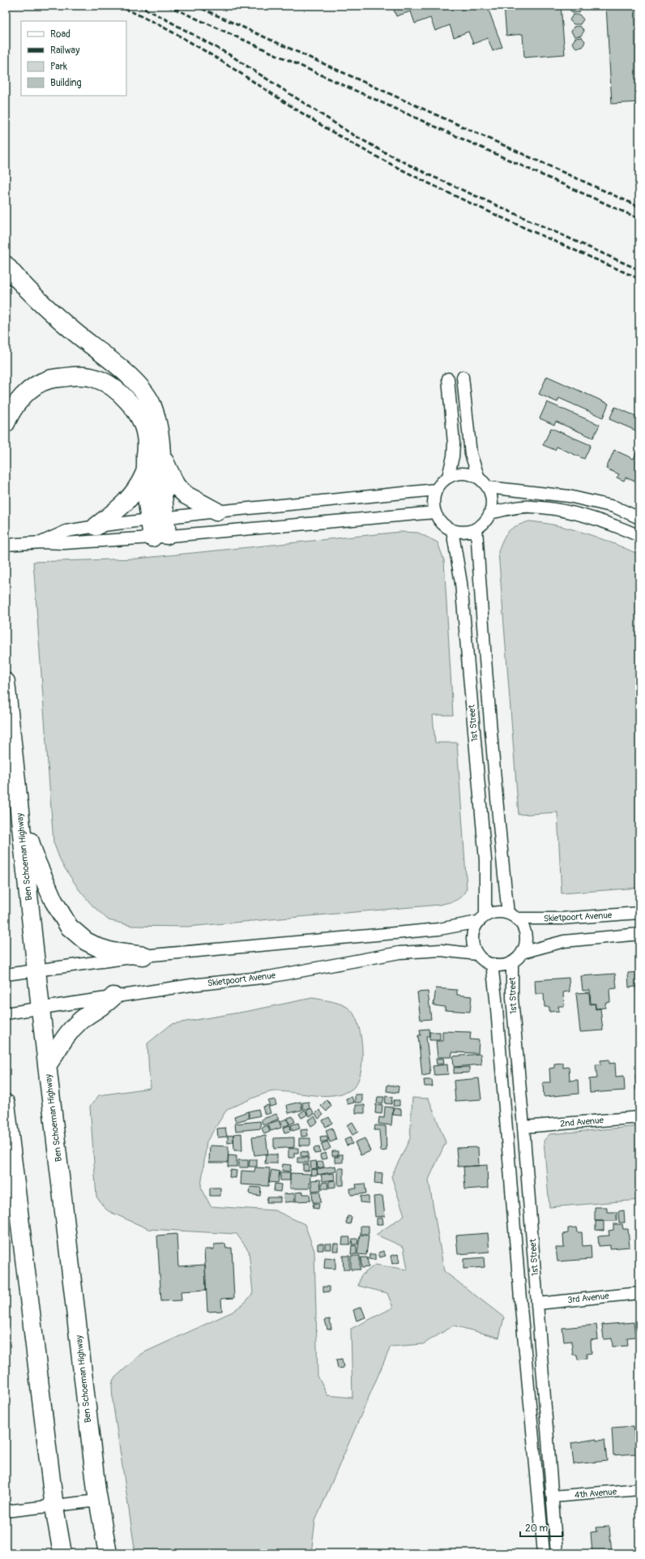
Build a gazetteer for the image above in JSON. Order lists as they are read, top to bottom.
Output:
{
  "streets": {
    "main road": ["Ben Schoeman Highway"],
    "street": [
      "1st Street",
      "Skietpoort Avenue",
      "2nd Avenue",
      "3rd Avenue",
      "4th Avenue"
    ]
  },
  "crossings": [
    ["1st Street", "Skietpoort Avenue"],
    ["1st Street", "2nd Avenue"],
    ["1st Street", "3rd Avenue"],
    ["1st Street", "4th Avenue"],
    ["Ben Schoeman Highway", "Skietpoort Avenue"]
  ],
  "legend": [
    "Road",
    "Railway",
    "Park",
    "Building"
  ],
  "scale_bar": "20 m"
}
